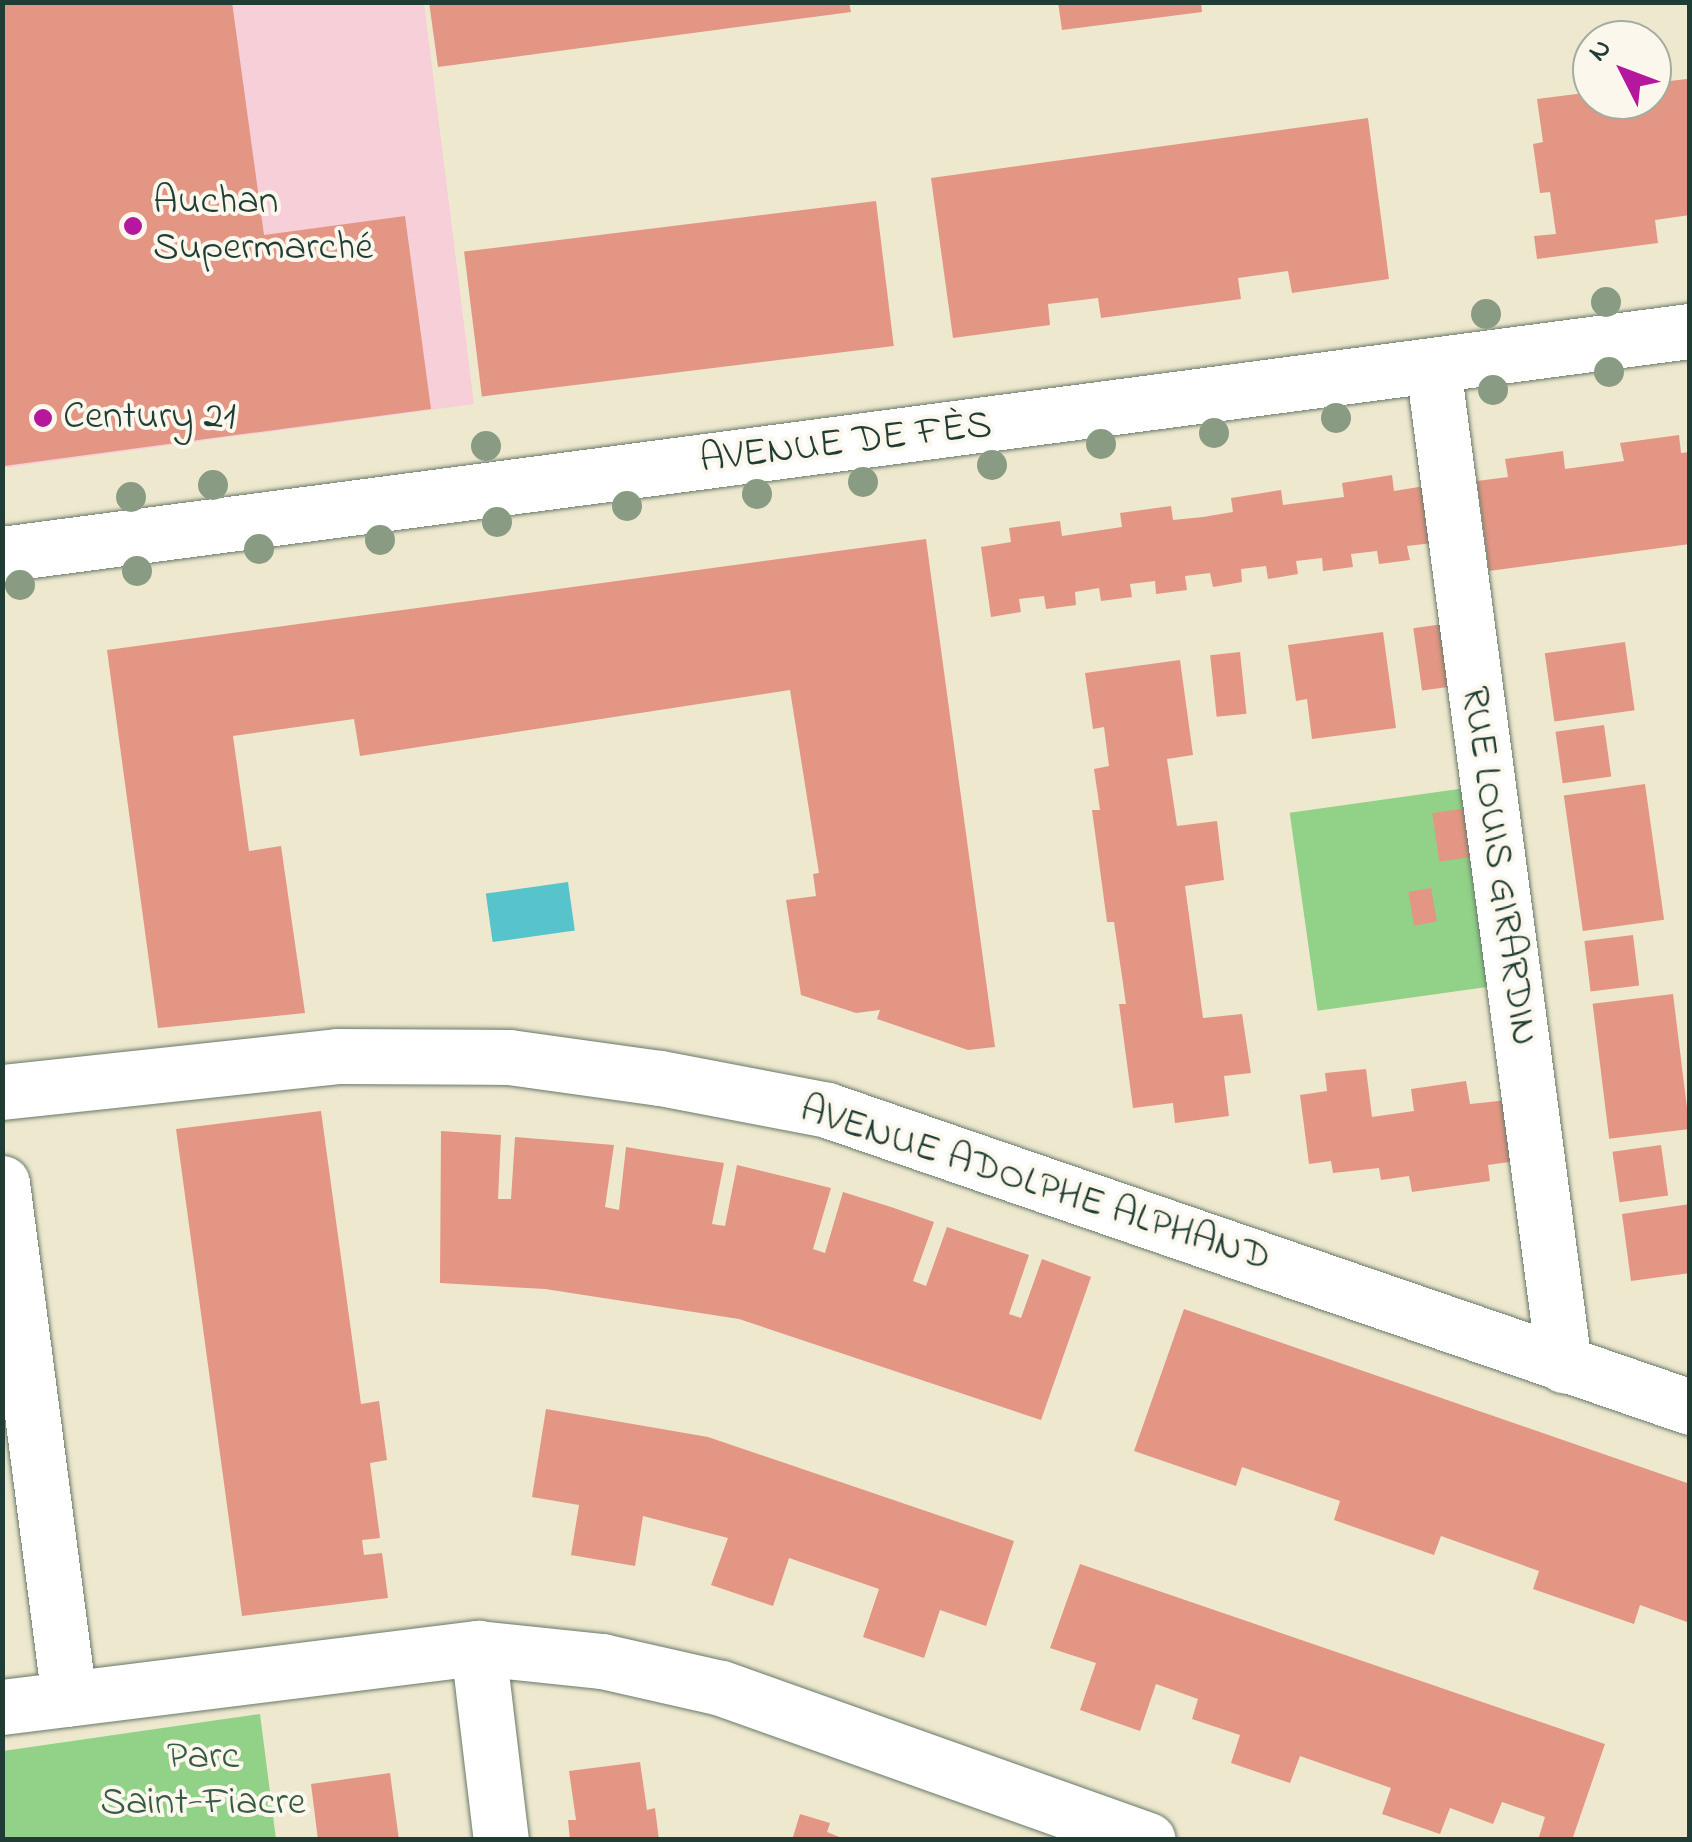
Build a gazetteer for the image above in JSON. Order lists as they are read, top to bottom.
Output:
{
  "streets": {
    "street": ["AVENUE DE FÈS", "RUE LOUIS GIRARDIN", "AVENUE ADOLPHE ALPHAND"]
  },
  "crossings": [
    ["AVENUE DE FÈS", "RUE LOUIS GIRARDIN"],
    ["RUE LOUIS GIRARDIN", "AVENUE ADOLPHE ALPHAND"]
  ],
  "parks": ["Parc Saint-Fiacre"],
  "places": ["Auchan Supermarché", "Century 21"],
  "north": "top left"
}
